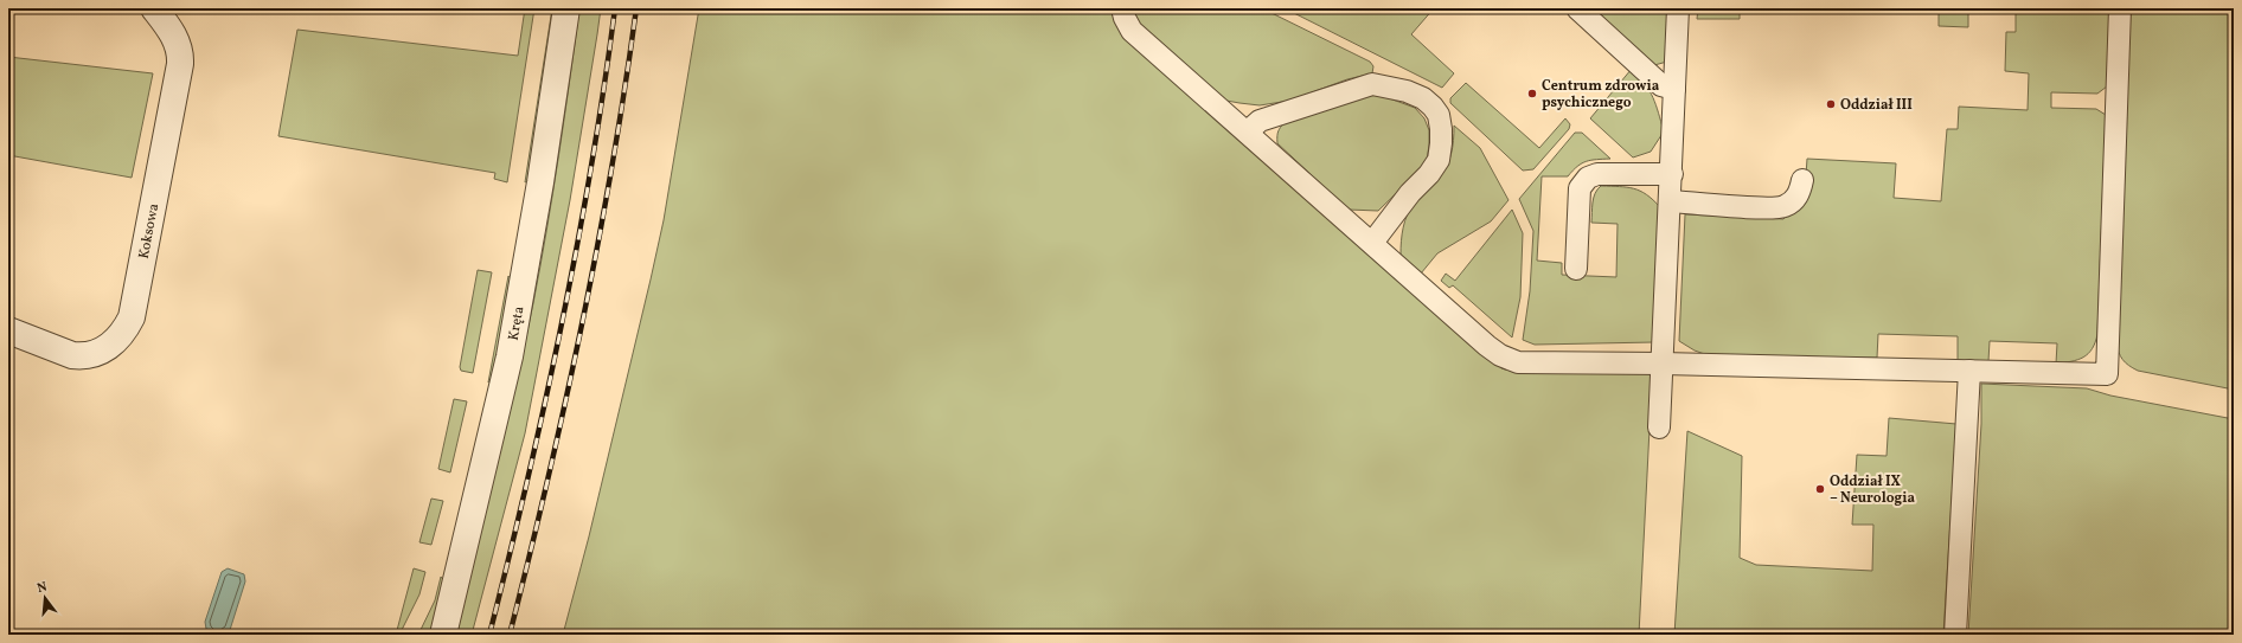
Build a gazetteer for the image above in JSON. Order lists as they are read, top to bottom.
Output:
{
  "streets": {
    "street": ["Koksowa", "Kręta"]
  },
  "places": ["Centrum zdrowia psychicznego", "Oddział III", "Oddział IX – Neurologia"],
  "north": "top"
}
